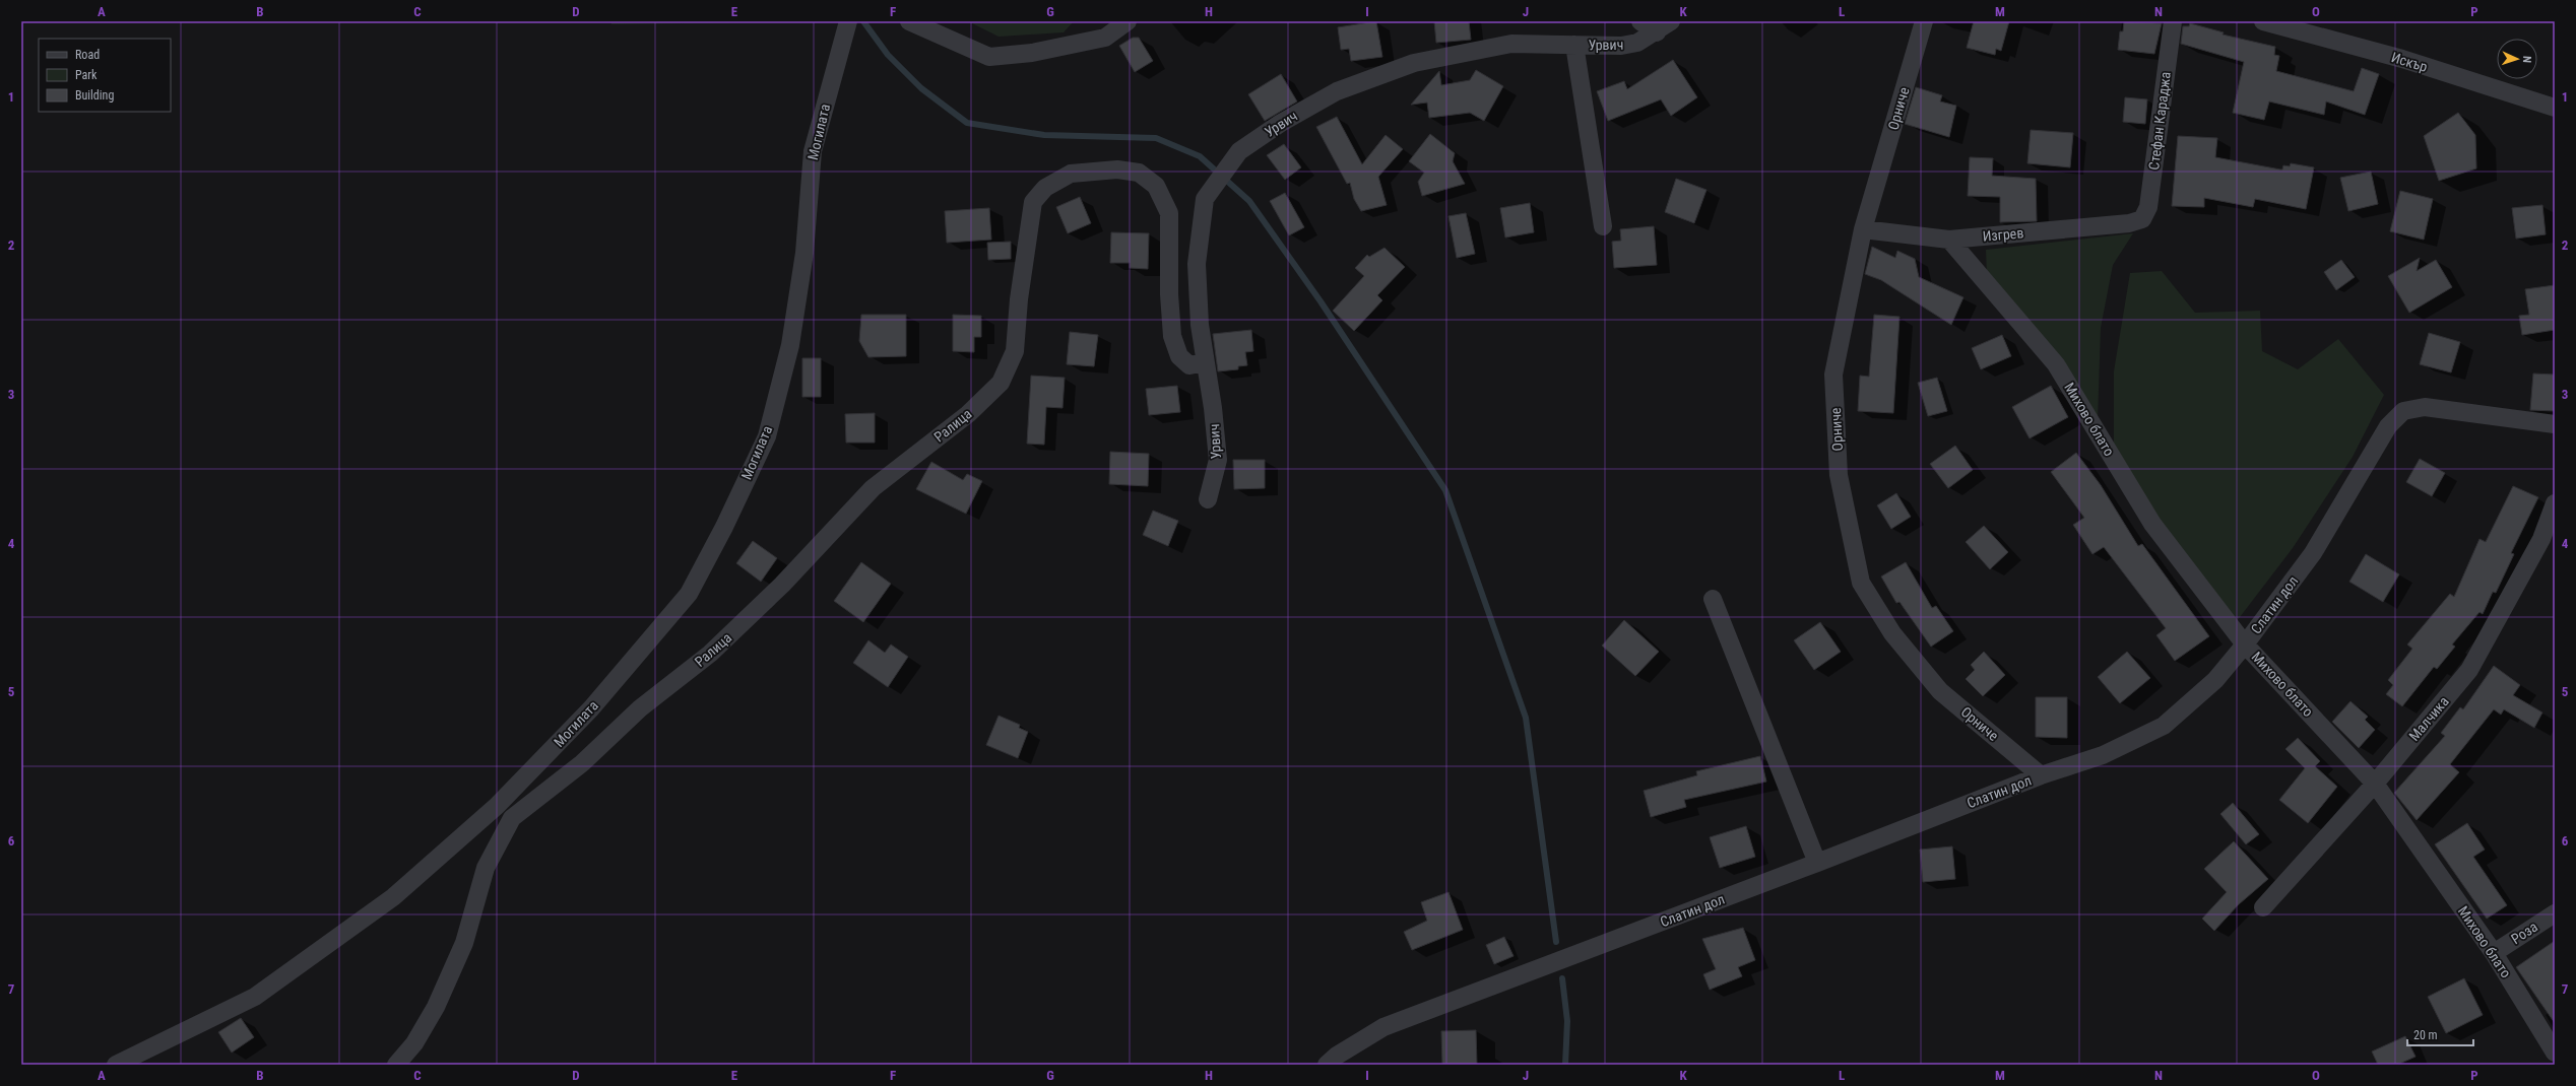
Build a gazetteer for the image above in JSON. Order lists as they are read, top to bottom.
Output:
{
  "streets": {
    "street": [
      "Урвич",
      "Искър",
      "Орниче",
      "Стефан Караджа",
      "Могилата",
      "Изгрев",
      "Михово блато",
      "Ралица",
      "Слатин дол",
      "Малчика",
      "Роза"
    ]
  },
  "crossings": [
    ["Урвич", "Ралица"],
    ["Орниче", "Изгрев"],
    ["Орниче", "Слатин дол"],
    ["Стефан Караджа", "Изгрев"],
    ["Изгрев", "Михово блато"],
    ["Михово блато", "Слатин дол"],
    ["Михово блато", "Малчика"],
    ["Михово блато", "Роза"]
  ],
  "legend": ["Road", "Park", "Building"],
  "scale_bar": "20 m",
  "north": "right",
  "grid": {
    "columns": [
      "A",
      "B",
      "C",
      "D",
      "E",
      "F",
      "G",
      "H",
      "I",
      "J",
      "K",
      "L",
      "M",
      "N",
      "O",
      "P"
    ],
    "rows": [
      "1",
      "2",
      "3",
      "4",
      "5",
      "6",
      "7"
    ]
  }
}
